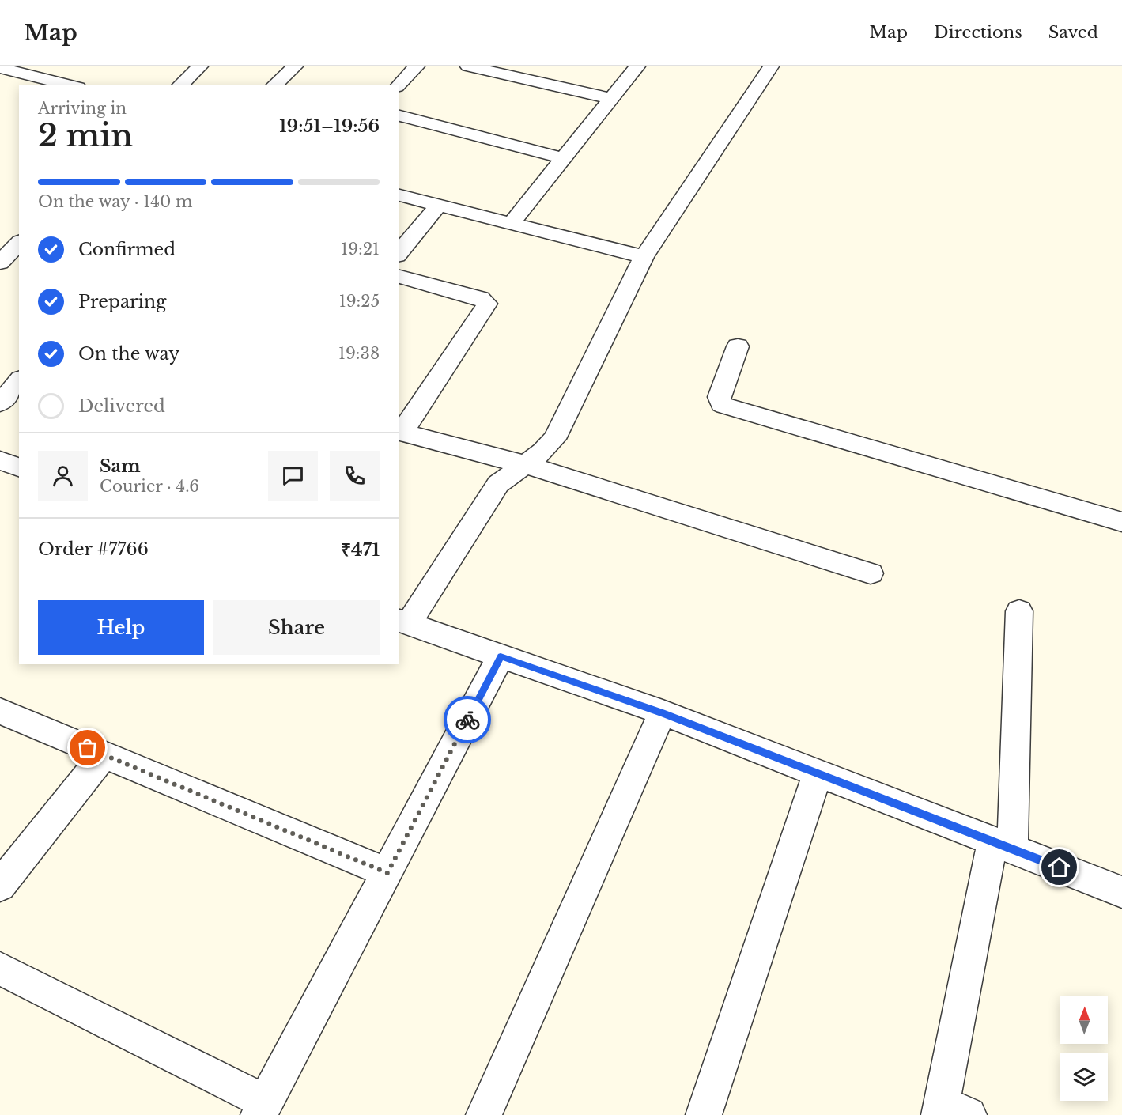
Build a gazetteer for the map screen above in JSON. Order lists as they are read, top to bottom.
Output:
{
  "north": "top",
  "page": {
    "header": "Map",
    "nav": ["Map", "Directions", "Saved"],
    "heading": ["2 min", "Arriving in", "19:51–19:56"],
    "panel": [
      "Sam",
      "Courier · 4.6",
      "Order #7766",
      "₹471"
    ],
    "bar": "On the way · 140 m",
    "list": [
      ["Confirmed", "19:21"],
      ["Preparing", "19:25"],
      ["On the way", "19:38"],
      "Delivered"
    ],
    "buttons": ["Help", "Share"]
  }
}
